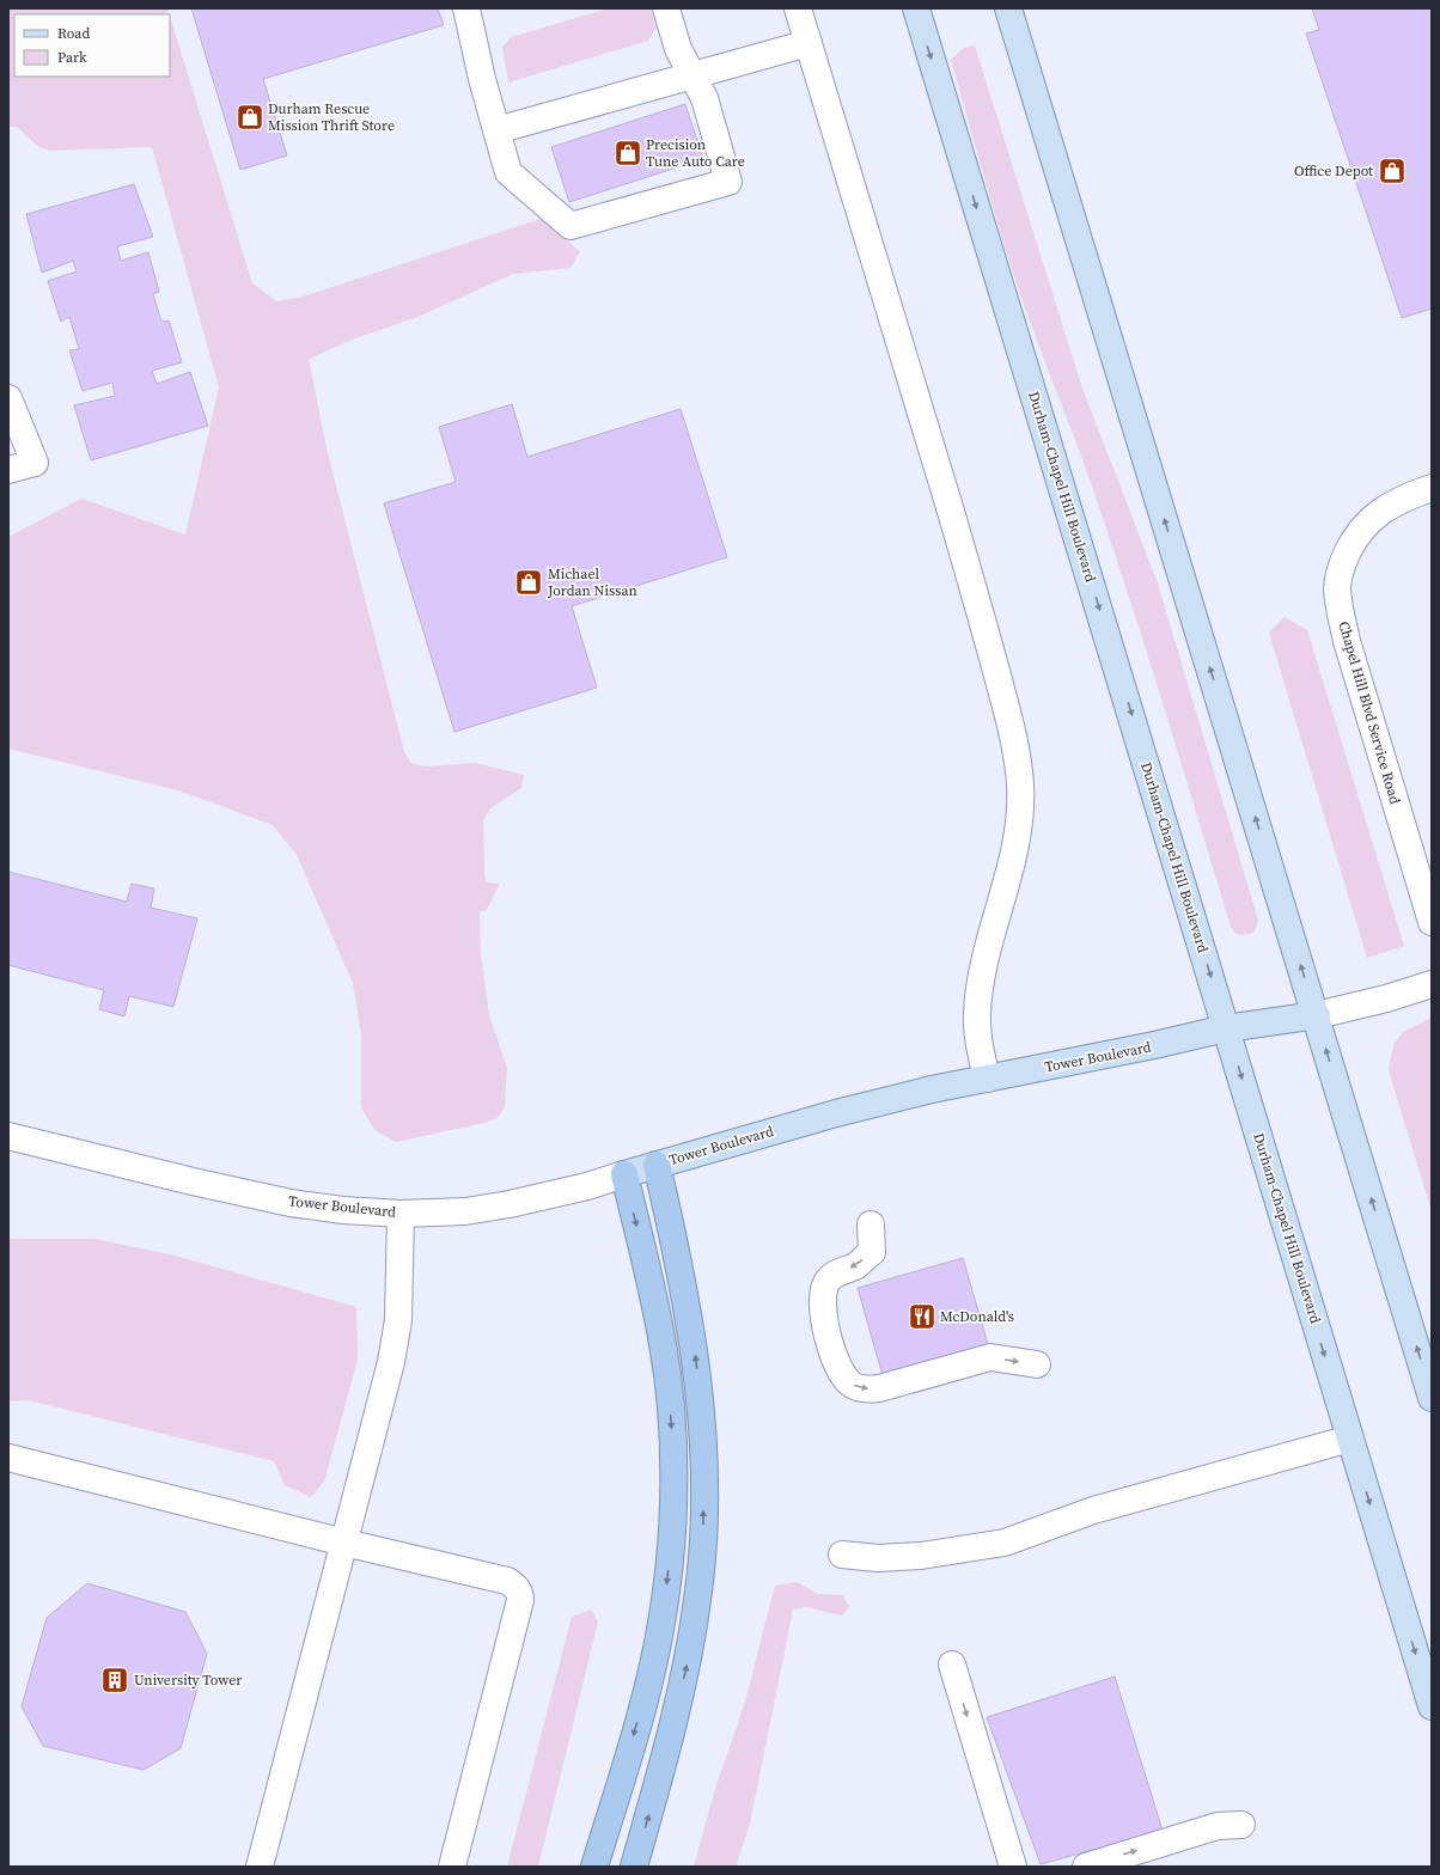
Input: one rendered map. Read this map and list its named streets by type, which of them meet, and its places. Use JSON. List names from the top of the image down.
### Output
{
  "streets": {
    "main road": ["Durham-Chapel Hill Boulevard", "Tower Boulevard"],
    "street": ["Chapel Hill Blvd Service Road"]
  },
  "crossings": [
    ["Durham-Chapel Hill Boulevard", "Tower Boulevard"]
  ],
  "places": {
    "shop": [
      "Durham Rescue Mission Thrift Store",
      "Precision Tune Auto Care",
      "Office Depot",
      "Michael Jordan Nissan"
    ],
    "restaurant": ["McDonald's"],
    "building": ["University Tower"]
  },
  "legend": ["Road", "Park"]
}
